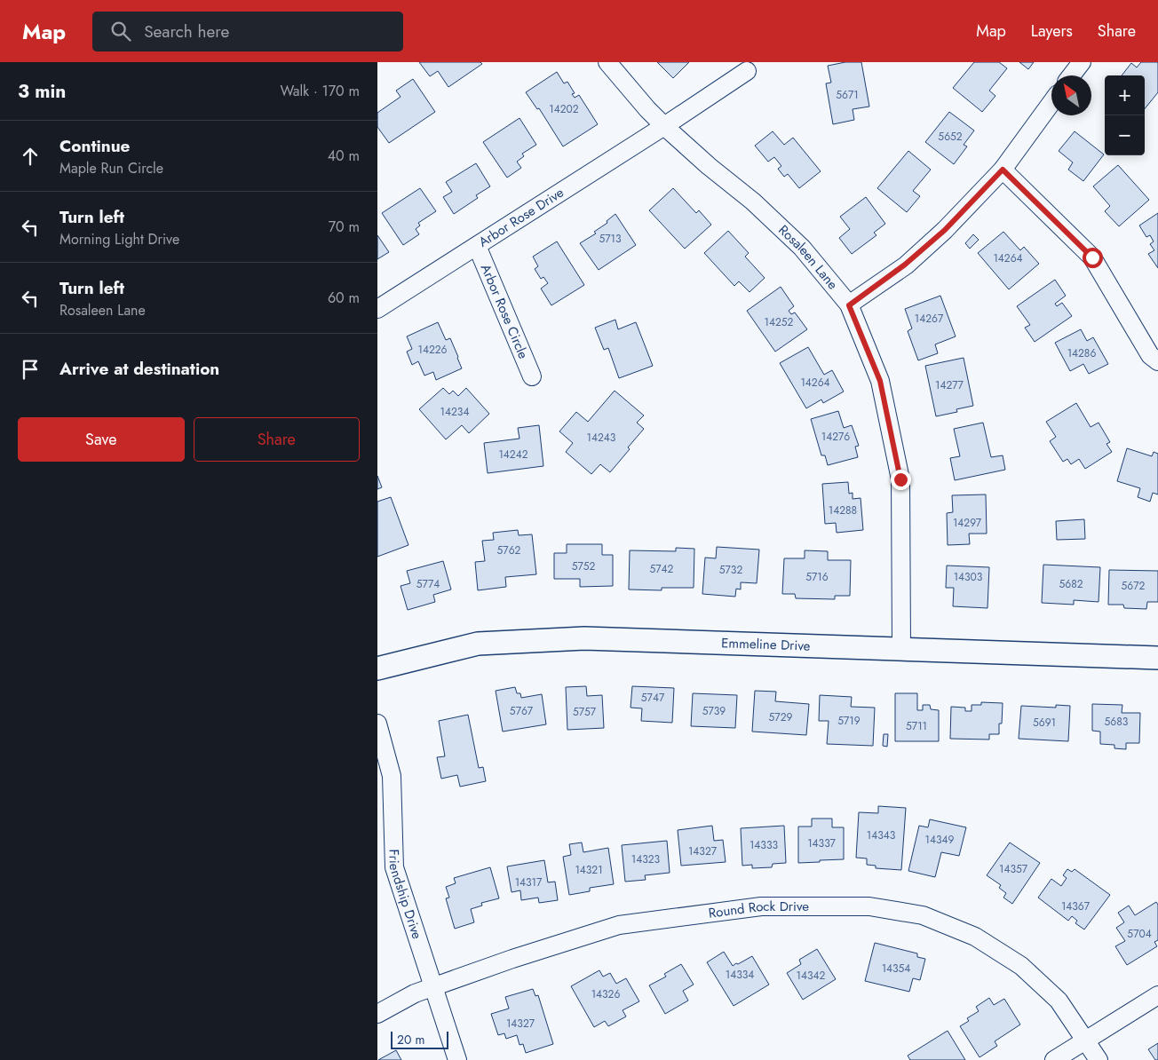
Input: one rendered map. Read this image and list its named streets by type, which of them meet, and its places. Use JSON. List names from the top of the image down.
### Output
{
  "streets": {
    "street": [
      "Arbor Rose Drive",
      "Rosaleen Lane",
      "Arbor Rose Circle",
      "Emmeline Drive",
      "Friendship Drive",
      "Round Rock Drive"
    ]
  },
  "crossings": [
    ["Arbor Rose Drive", "Rosaleen Lane"],
    ["Arbor Rose Drive", "Arbor Rose Circle"],
    ["Rosaleen Lane", "Emmeline Drive"],
    ["Friendship Drive", "Round Rock Drive"]
  ],
  "house_numbers": [
    "5671",
    "14202",
    "5652",
    "5713",
    "14264",
    "14267",
    "14252",
    "14226",
    "14286",
    "14264",
    "14277",
    "14234",
    "14276",
    "14243",
    "14242",
    "14288",
    "14297",
    "5762",
    "5752",
    "5742",
    "5732",
    "5716",
    "14303",
    "5774",
    "5682",
    "5672",
    "5747",
    "5767",
    "5739",
    "5757",
    "5729",
    "5719",
    "5683",
    "5691",
    "5711",
    "14343",
    "14349",
    "14337",
    "14333",
    "14327",
    "14323",
    "14357",
    "14321",
    "14317",
    "14367",
    "5704",
    "14354",
    "14334",
    "14342",
    "14326",
    "14327"
  ],
  "scale_bar": "20 m",
  "north": "top left",
  "page": {
    "header": "Map",
    "search": "Search here",
    "nav": ["Map", "Layers", "Share"],
    "heading": ["3 min", "Walk · 170 m"],
    "map_buttons": ["+", "−"],
    "list": [
      ["Continue", "Maple Run Circle", "40 m"],
      ["Turn left", "Morning Light Drive", "70 m"],
      ["Turn left", "Rosaleen Lane", "60 m"],
      "Arrive at destination"
    ],
    "buttons": ["Save", "Share"],
    "scale": "20 m"
  }
}
